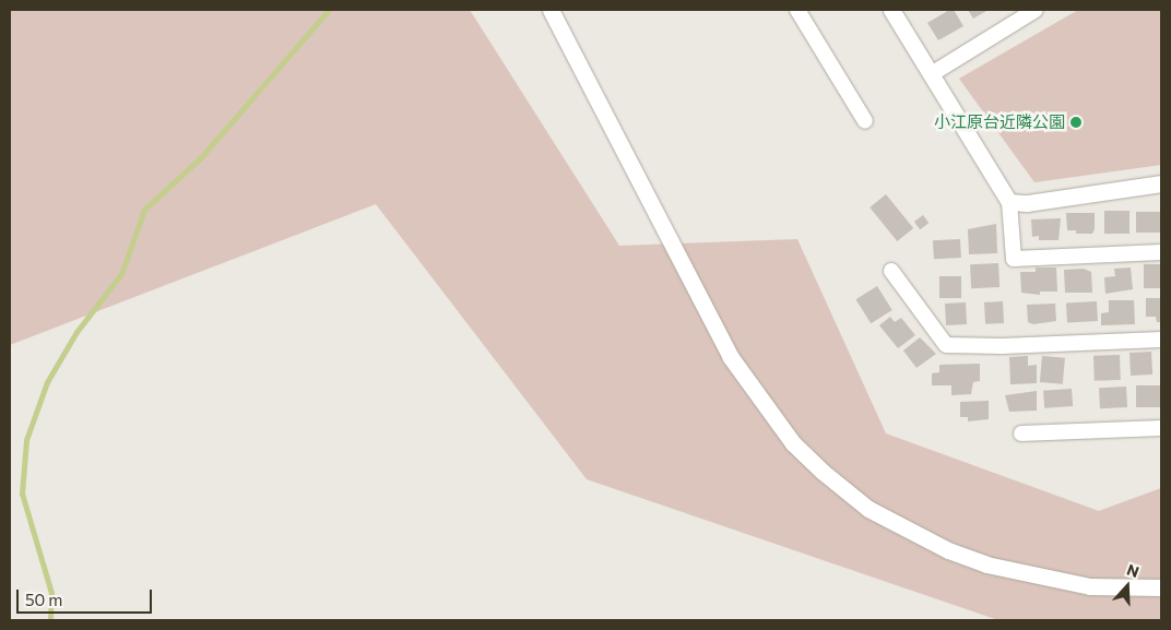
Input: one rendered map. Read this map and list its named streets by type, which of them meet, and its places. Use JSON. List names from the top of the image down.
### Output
{
  "places": ["小江原台近隣公園"],
  "scale_bar": "50 m",
  "north": "top"
}
